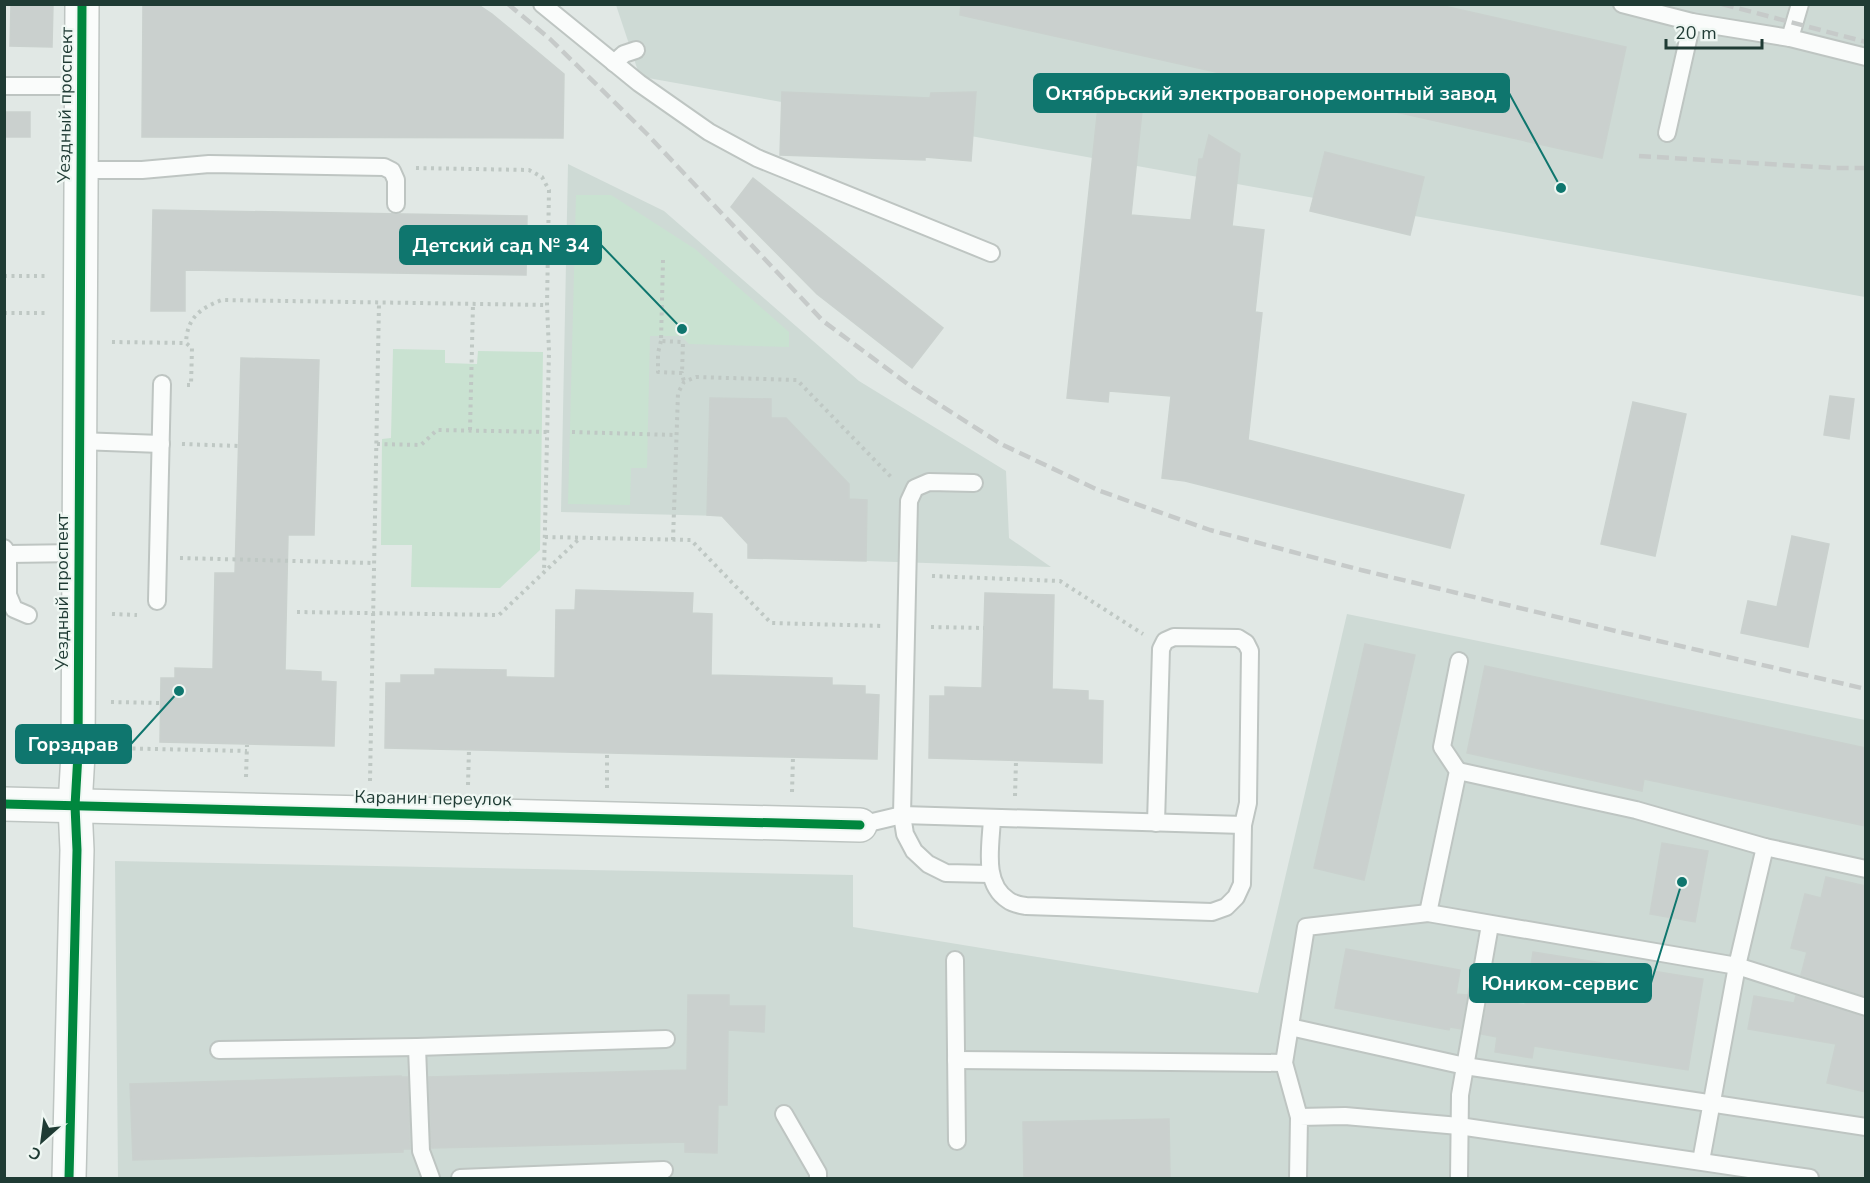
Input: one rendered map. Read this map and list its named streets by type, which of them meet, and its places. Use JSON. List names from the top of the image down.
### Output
{
  "streets": {
    "street": ["Уездный проспект", "Каранин переулок"]
  },
  "crossings": [
    ["Уездный проспект", "Каранин переулок"]
  ],
  "places": [
    "Октябрьский электровагоноремонтный завод",
    "Детский сад № 34",
    "Горздрав",
    "Юником-сервис"
  ],
  "scale_bar": "20 m",
  "north": "bottom left"
}
